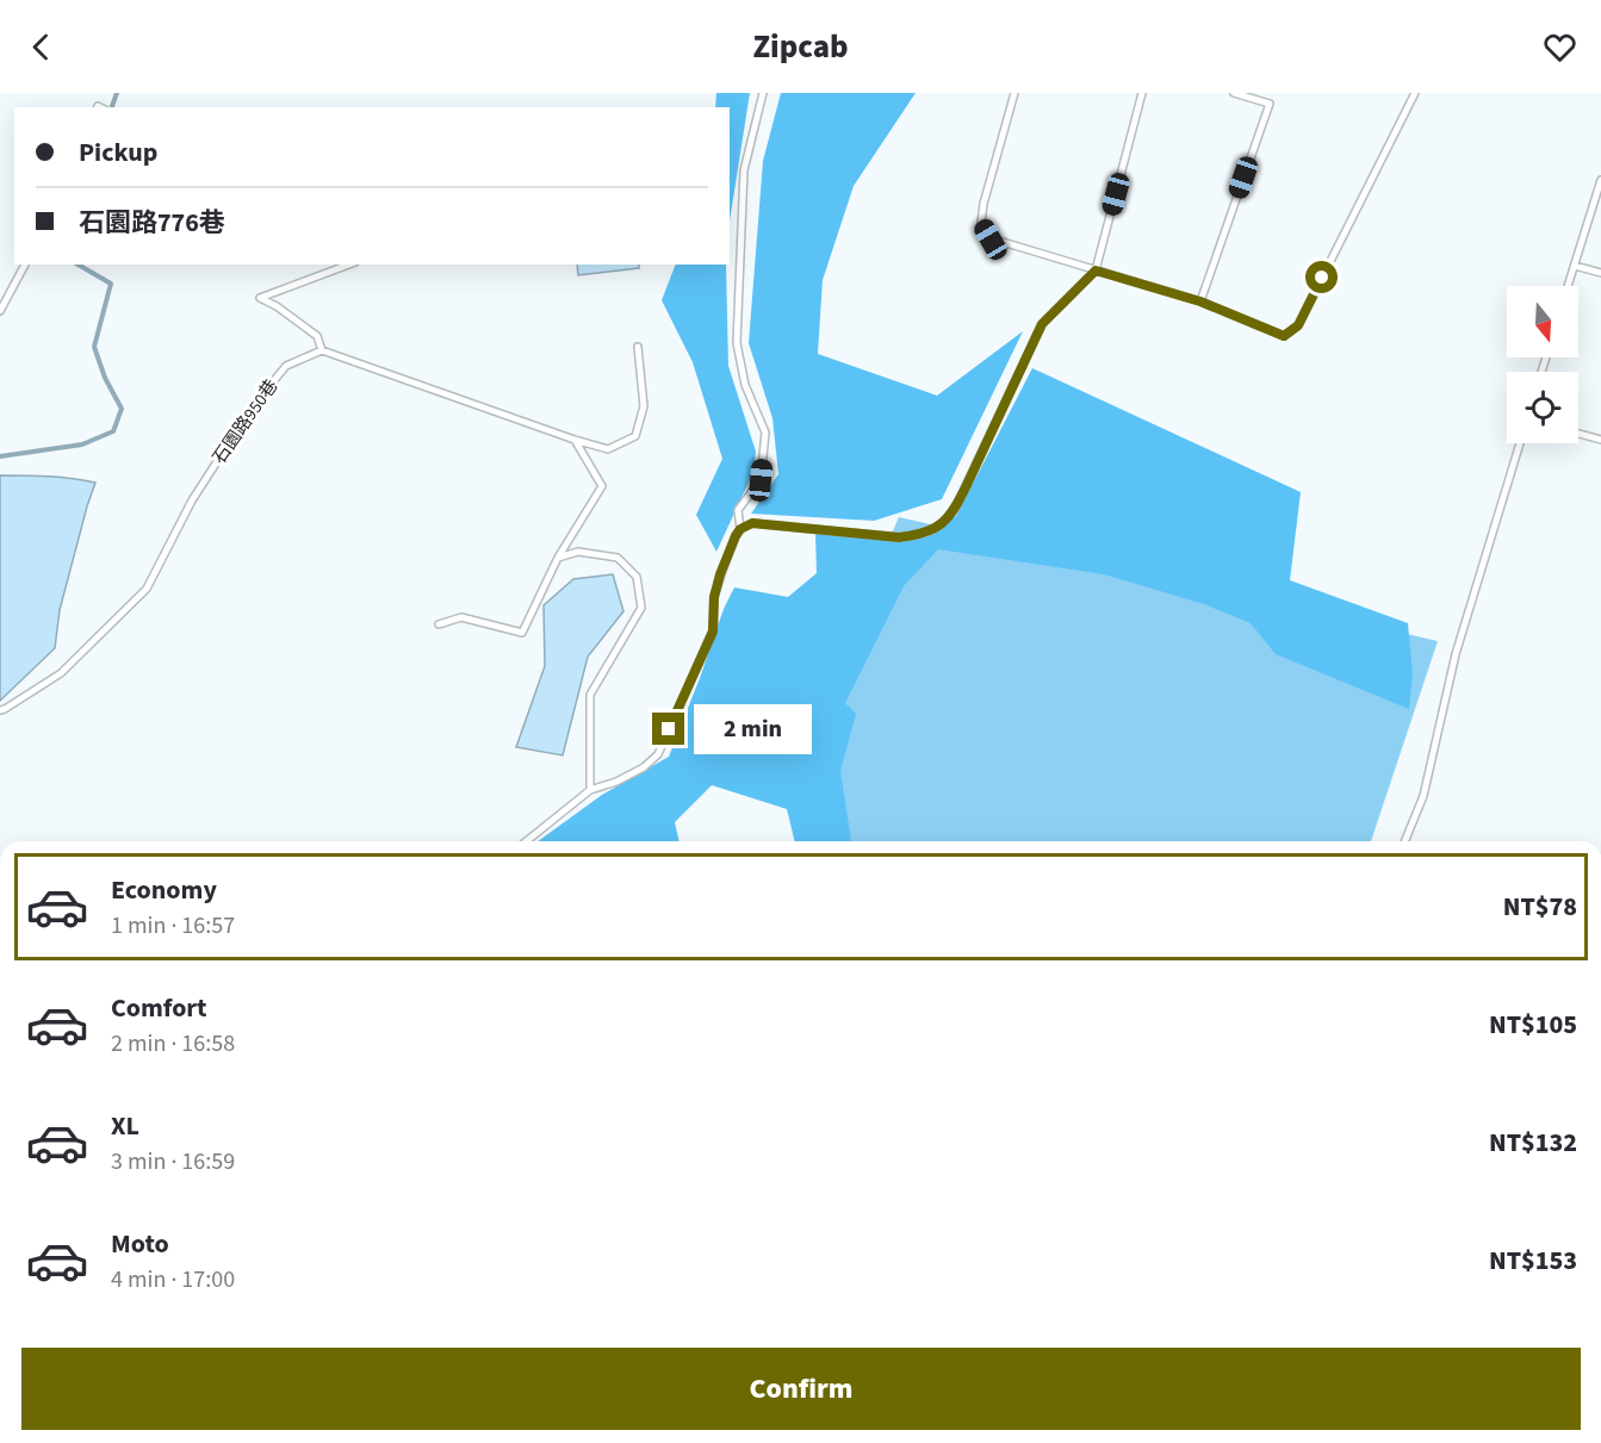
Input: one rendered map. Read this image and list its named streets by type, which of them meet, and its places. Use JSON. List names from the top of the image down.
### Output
{
  "streets": {
    "lane": ["石園路950巷"]
  },
  "north": "bottom",
  "page": {
    "header": "Zipcab",
    "banner": ["Pickup", "石園路776巷"],
    "bubble": "2 min",
    "list": [
      {
        "name": "Economy",
        "note": "1 min · 16:57",
        "value": "NT$78"
      },
      {
        "name": "Comfort",
        "note": "2 min · 16:58",
        "value": "NT$105"
      },
      {
        "name": "XL",
        "note": "3 min · 16:59",
        "value": "NT$132"
      },
      {
        "name": "Moto",
        "note": "4 min · 17:00",
        "value": "NT$153"
      }
    ],
    "buttons": "Confirm"
  }
}
